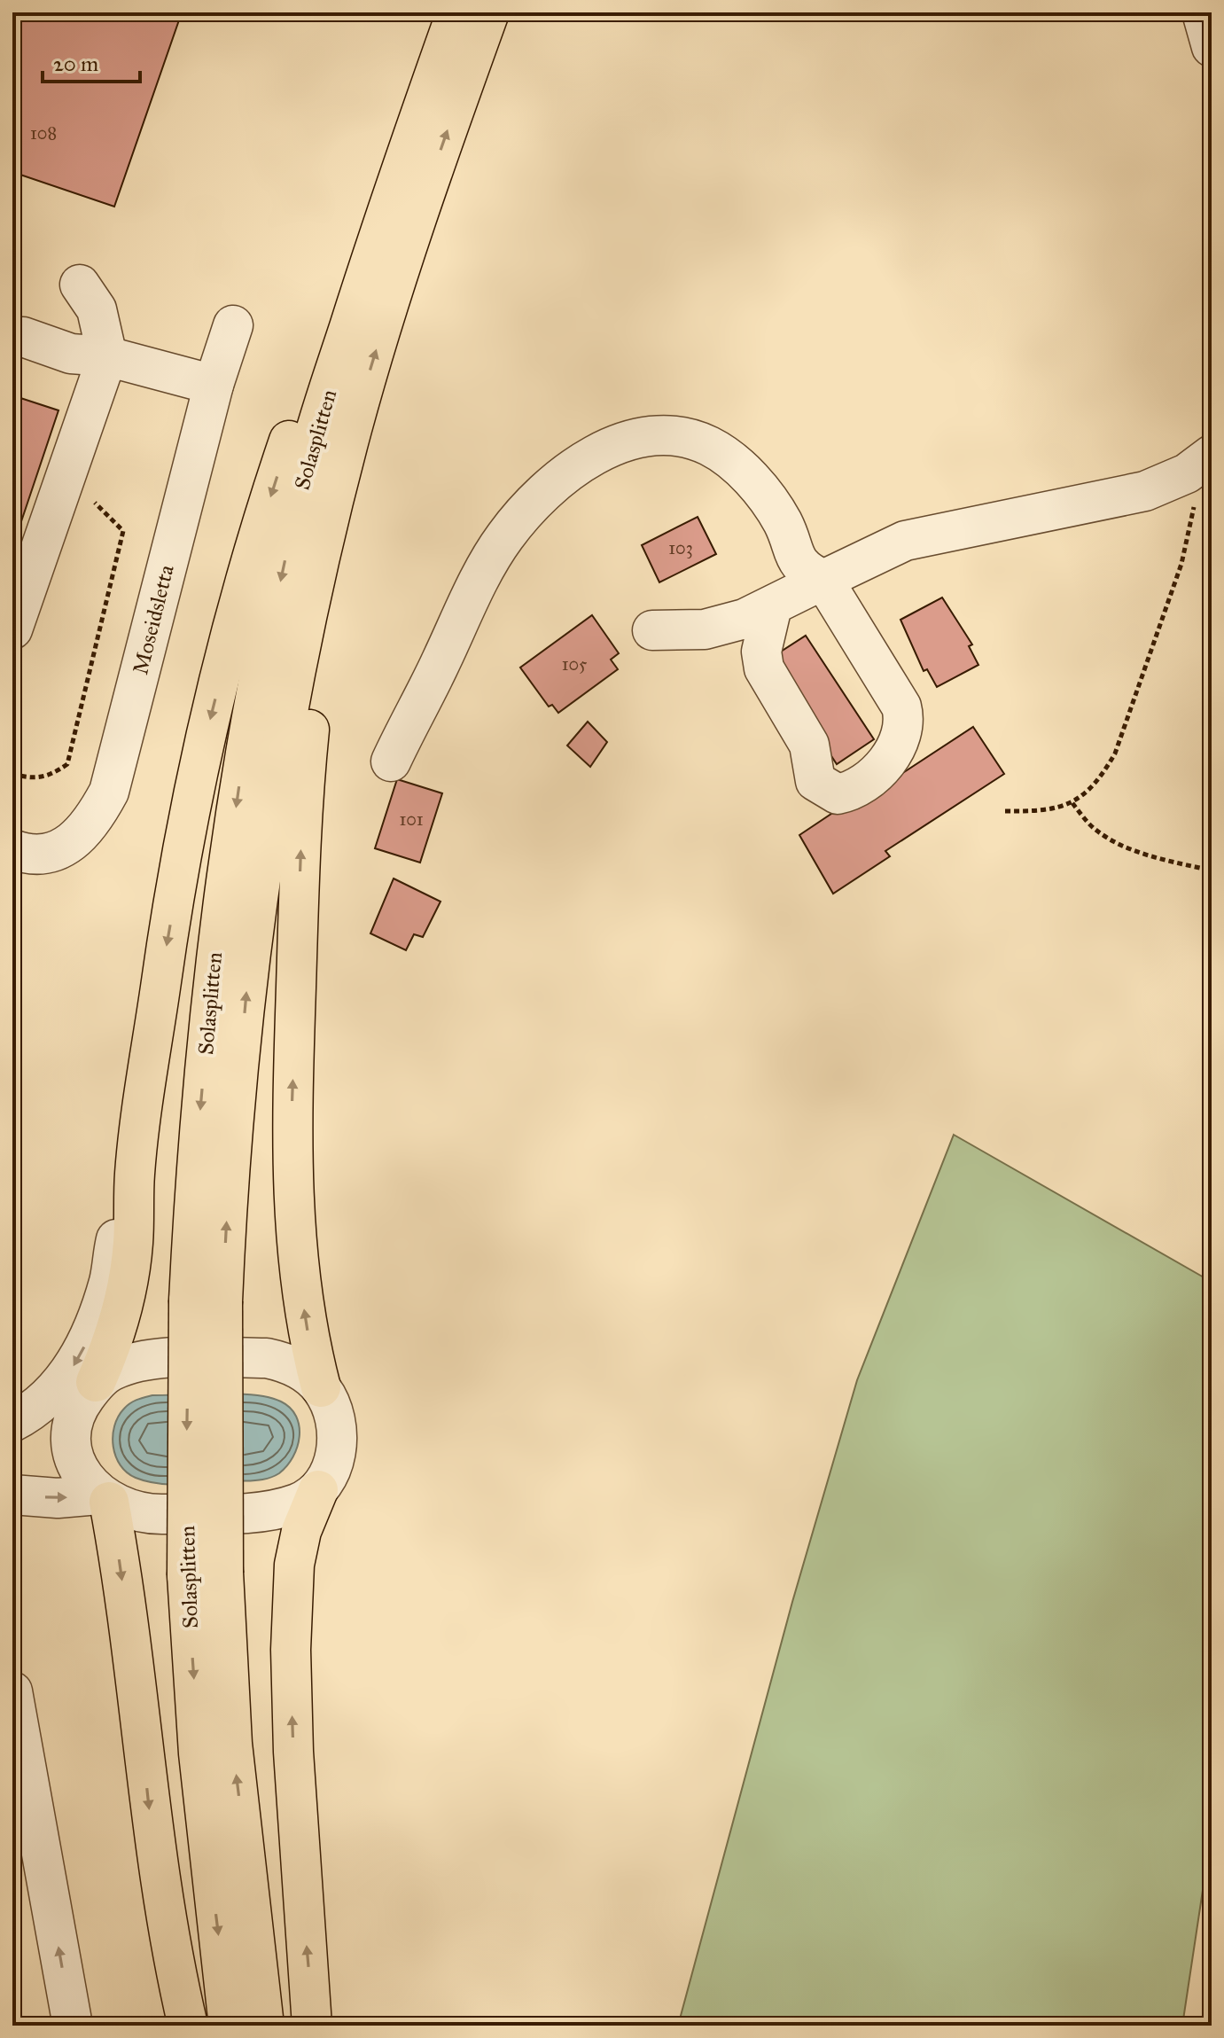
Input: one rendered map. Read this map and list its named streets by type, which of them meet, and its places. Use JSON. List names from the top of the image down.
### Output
{
  "streets": {
    "highway": ["Solasplitten"],
    "street": ["Moseidsletta"]
  },
  "house_numbers": [
    "108",
    "103",
    "105",
    "101"
  ],
  "scale_bar": "20 m"
}
